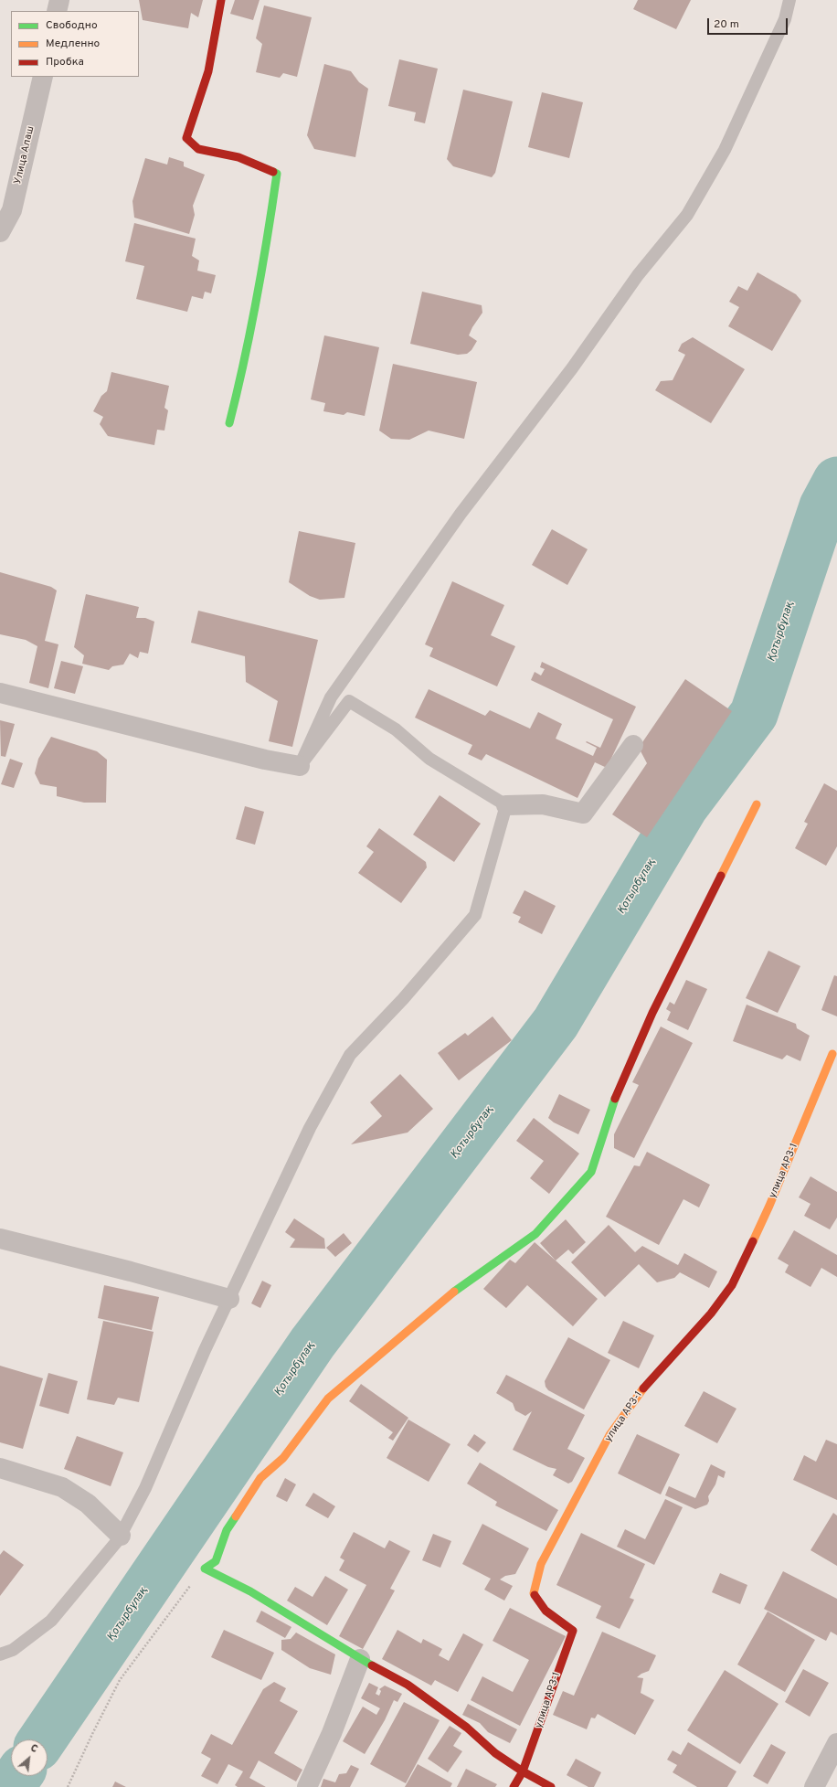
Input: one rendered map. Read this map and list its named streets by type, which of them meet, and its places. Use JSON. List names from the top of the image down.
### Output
{
  "streets": {
    "street": ["Улица Алаш", "улица АРЗ-1"]
  },
  "water": ["Қотырбұлақ"],
  "legend": ["Свободно", "Медленно", "Пробка"],
  "scale_bar": "20 m",
  "north": "top right"
}
